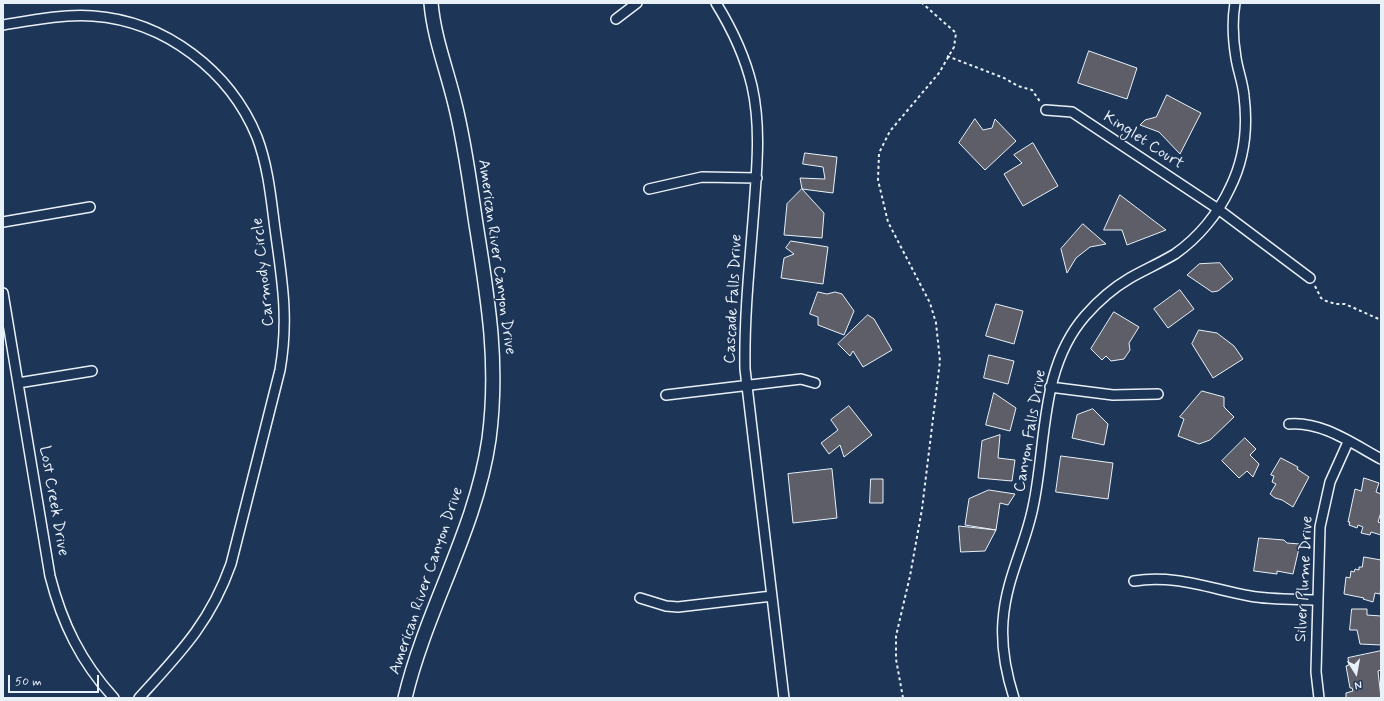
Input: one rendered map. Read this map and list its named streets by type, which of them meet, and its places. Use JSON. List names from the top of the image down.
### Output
{
  "streets": {
    "street": [
      "Kinglet Court",
      "American River Canyon Drive",
      "Carmody Circle",
      "Cascade Falls Drive",
      "Canyon Falls Drive",
      "Lost Creek Drive",
      "Silver Plume Drive"
    ]
  },
  "crossings": [
    ["Kinglet Court", "Canyon Falls Drive"]
  ],
  "scale_bar": "50 m",
  "north": "bottom"
}
